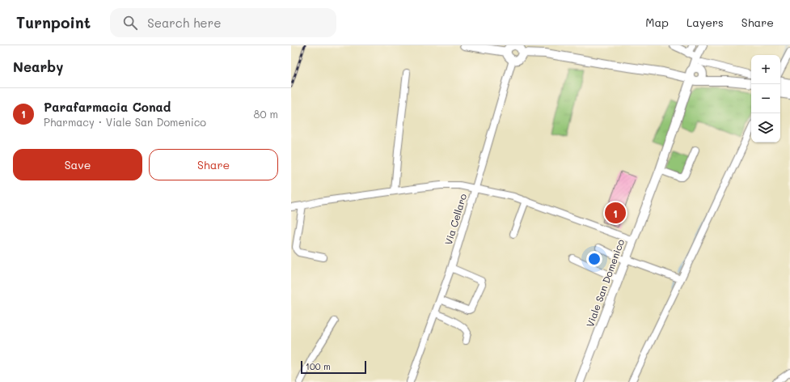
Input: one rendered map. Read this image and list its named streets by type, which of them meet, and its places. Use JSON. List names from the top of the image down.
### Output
{
  "streets": {
    "main road": ["Viale San Domenico"],
    "street": ["Via Cellaro"]
  },
  "scale_bar": "100 m",
  "page": {
    "header": "Turnpoint",
    "search": "Search here",
    "nav": ["Map", "Layers", "Share"],
    "heading": "Nearby",
    "map_buttons": ["+", "−"],
    "list": [
      {
        "mark": "1",
        "name": "Parafarmacia Conad",
        "note": "Pharmacy · Viale San Domenico",
        "value": "80 m"
      }
    ],
    "buttons": ["Save", "Share"],
    "pins": "1",
    "scale": "100 m"
  }
}
